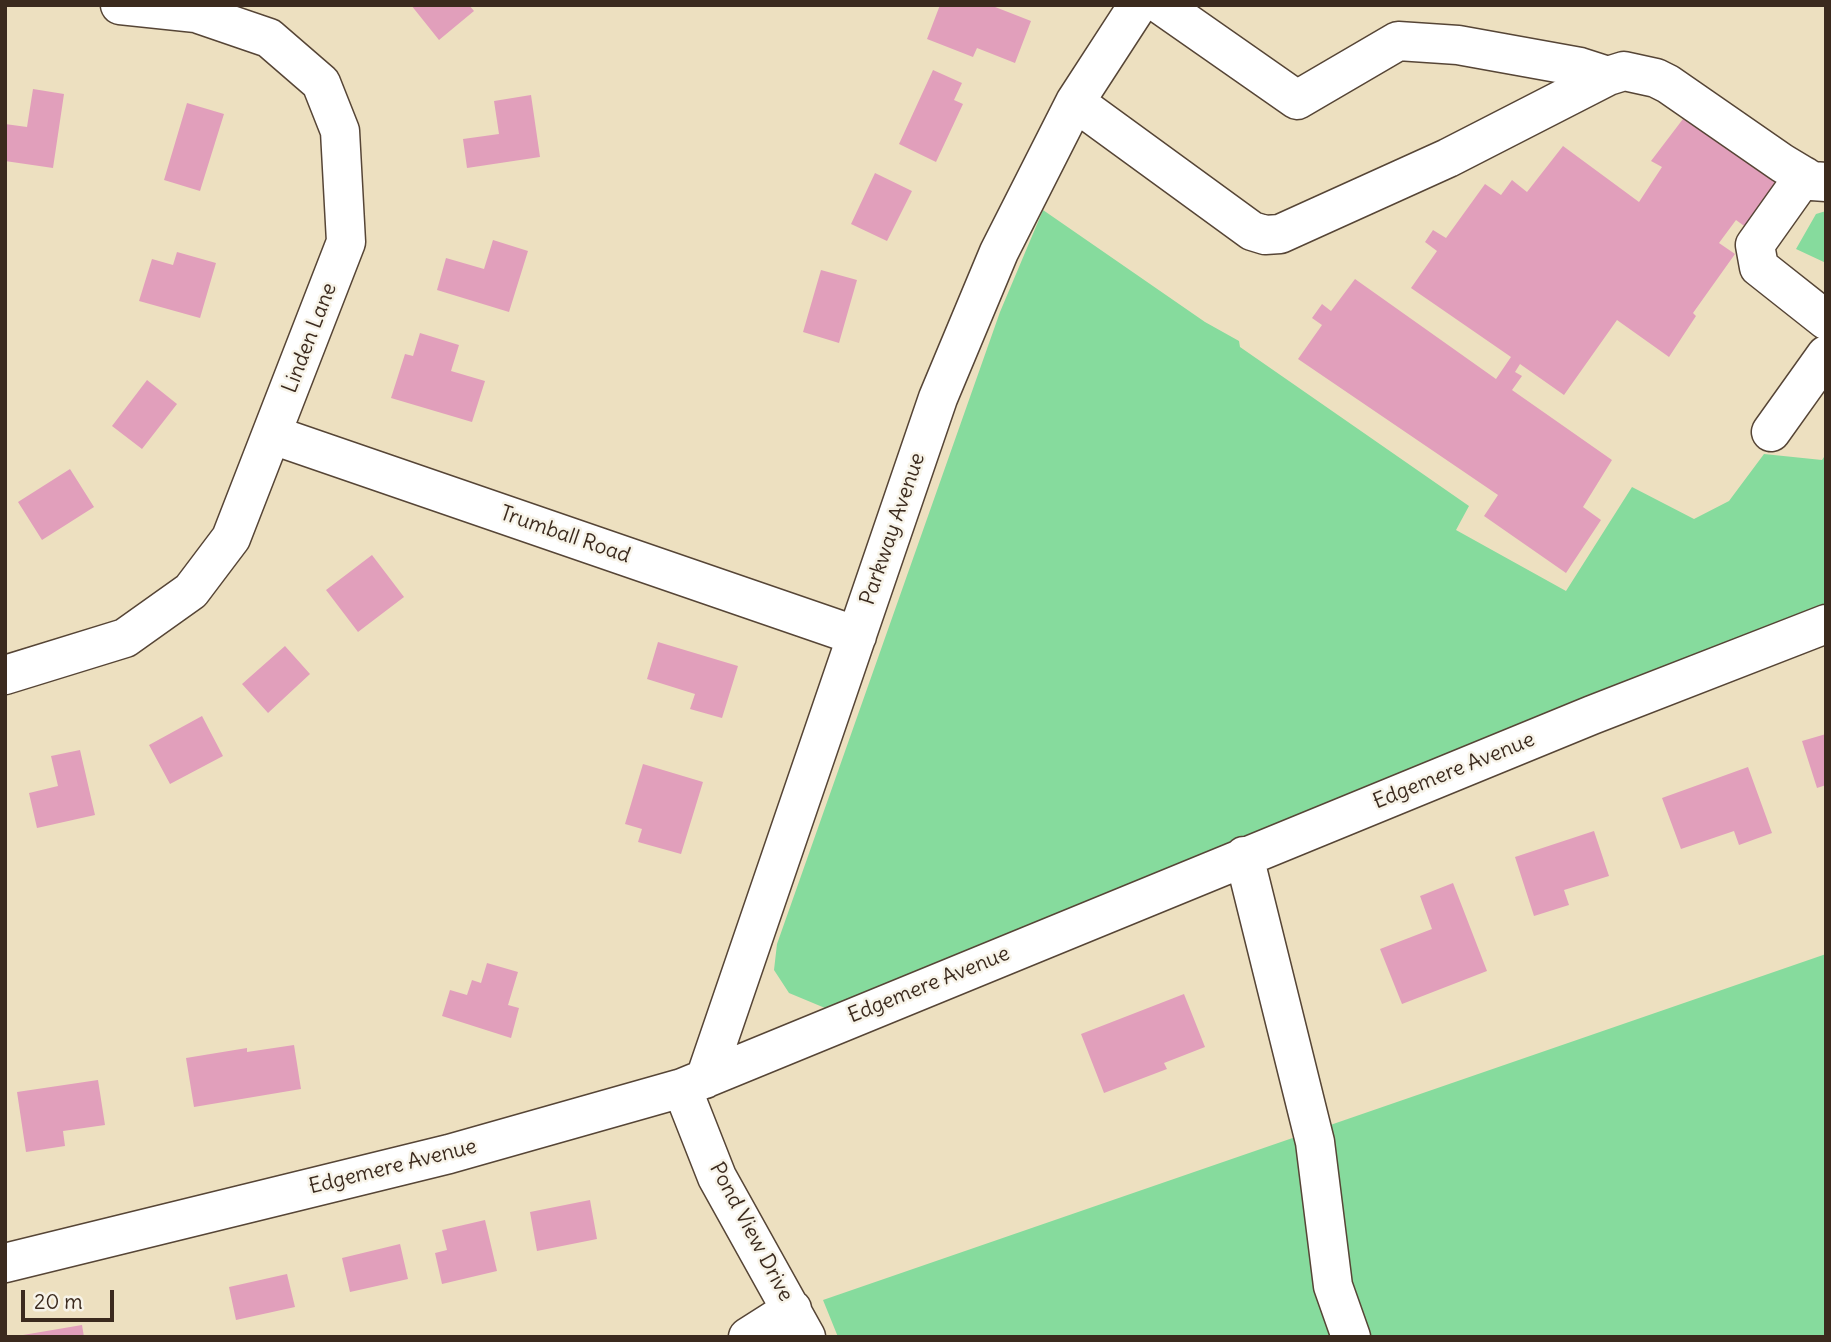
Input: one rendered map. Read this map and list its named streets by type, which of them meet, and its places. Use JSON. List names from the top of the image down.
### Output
{
  "streets": {
    "street": [
      "Linden Lane",
      "Parkway Avenue",
      "Trumball Road",
      "Edgemere Avenue",
      "Pond View Drive"
    ]
  },
  "crossings": [
    ["Linden Lane", "Trumball Road"],
    ["Parkway Avenue", "Trumball Road"],
    ["Parkway Avenue", "Edgemere Avenue"],
    ["Parkway Avenue", "Pond View Drive"],
    ["Edgemere Avenue", "Pond View Drive"]
  ],
  "scale_bar": "20 m"
}
